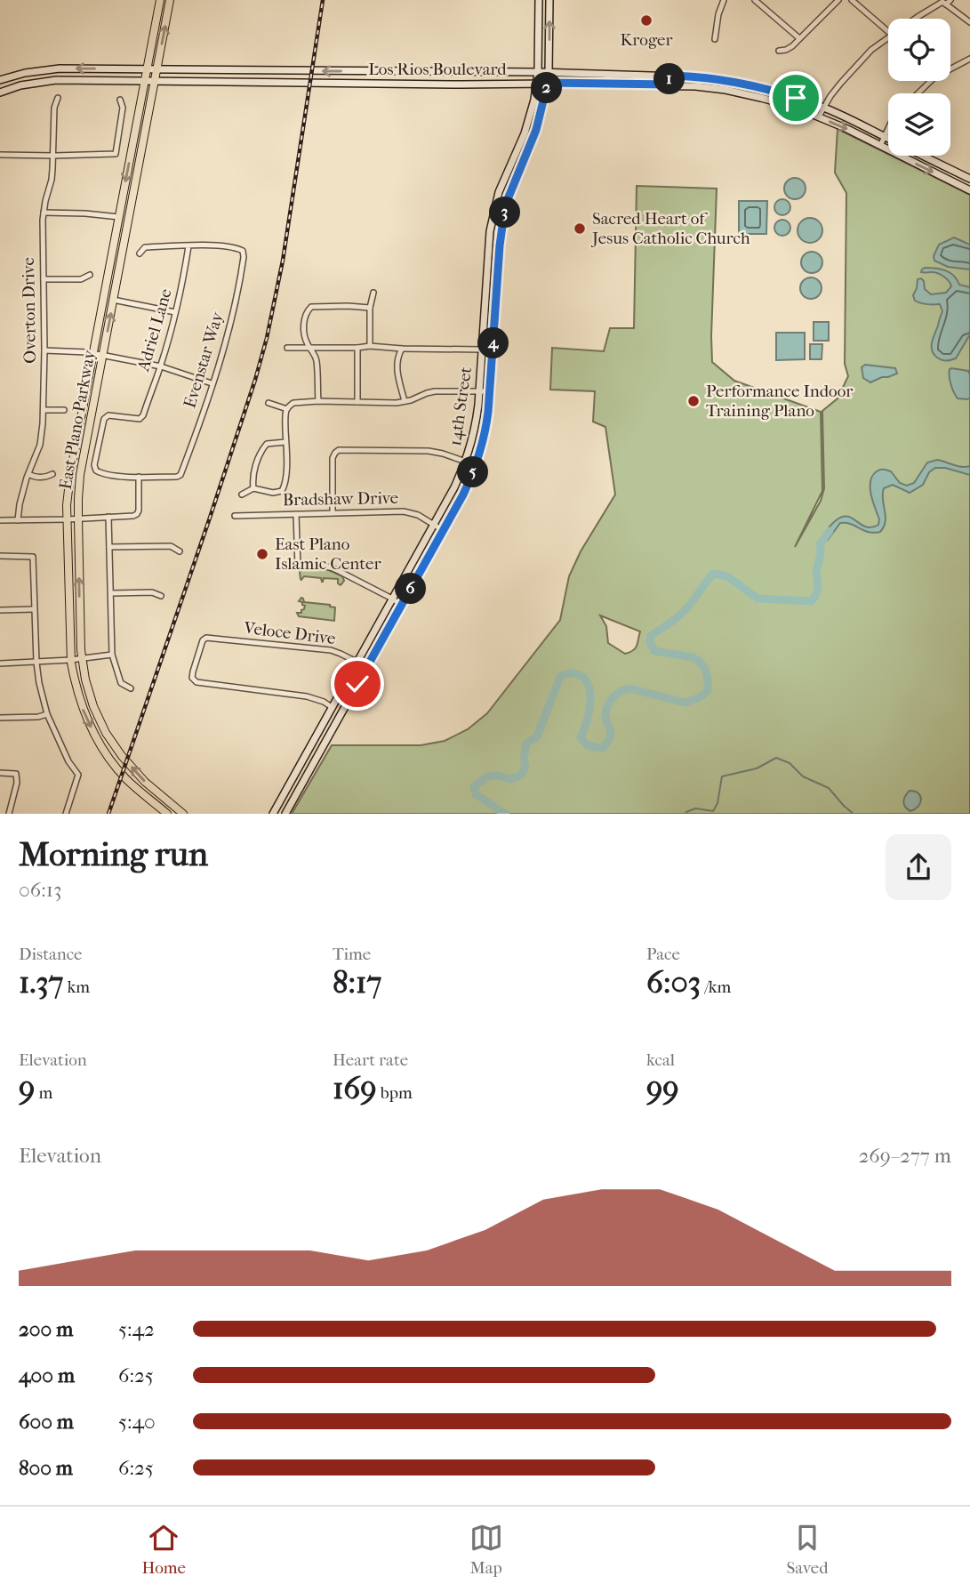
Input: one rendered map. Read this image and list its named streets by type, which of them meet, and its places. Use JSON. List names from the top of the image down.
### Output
{
  "streets": {
    "main road": ["Los Rios Boulevard", "14th Street", "East Plano Parkway"],
    "street": [
      "Overton Drive",
      "Adriel Lane",
      "Evenstar Way",
      "Bradshaw Drive",
      "Veloce Drive"
    ]
  },
  "crossings": [
    ["Los Rios Boulevard", "14th Street"],
    ["Los Rios Boulevard", "East Plano Parkway"],
    ["Adriel Lane", "Evenstar Way"],
    ["14th Street", "Bradshaw Drive"],
    ["14th Street", "Veloce Drive"]
  ],
  "places": [
    "Kroger",
    "Sacred Heart of Jesus Catholic Church",
    "Performance Indoor Training Plano",
    "East Plano Islamic Center"
  ],
  "page": {
    "pins": [
      "1",
      "2",
      "3",
      "4",
      "5",
      "6"
    ],
    "heading": ["Morning run", "06:13"],
    "stats": [
      ["Distance", "1.37 km"],
      ["Time", "8:17"],
      ["Pace", "6:03 /km"],
      ["Elevation", "9 m"],
      ["Heart rate", "169 bpm"],
      ["kcal", "99"]
    ],
    "chart": ["Elevation", "269–277 m"],
    "list": [
      {
        "name": "200 m",
        "note": "5:42"
      },
      {
        "name": "400 m",
        "note": "6:25"
      },
      {
        "name": "600 m",
        "note": "5:40"
      },
      {
        "name": "800 m",
        "note": "6:25"
      }
    ],
    "tabs": ["Home", "Map", "Saved"]
  }
}
